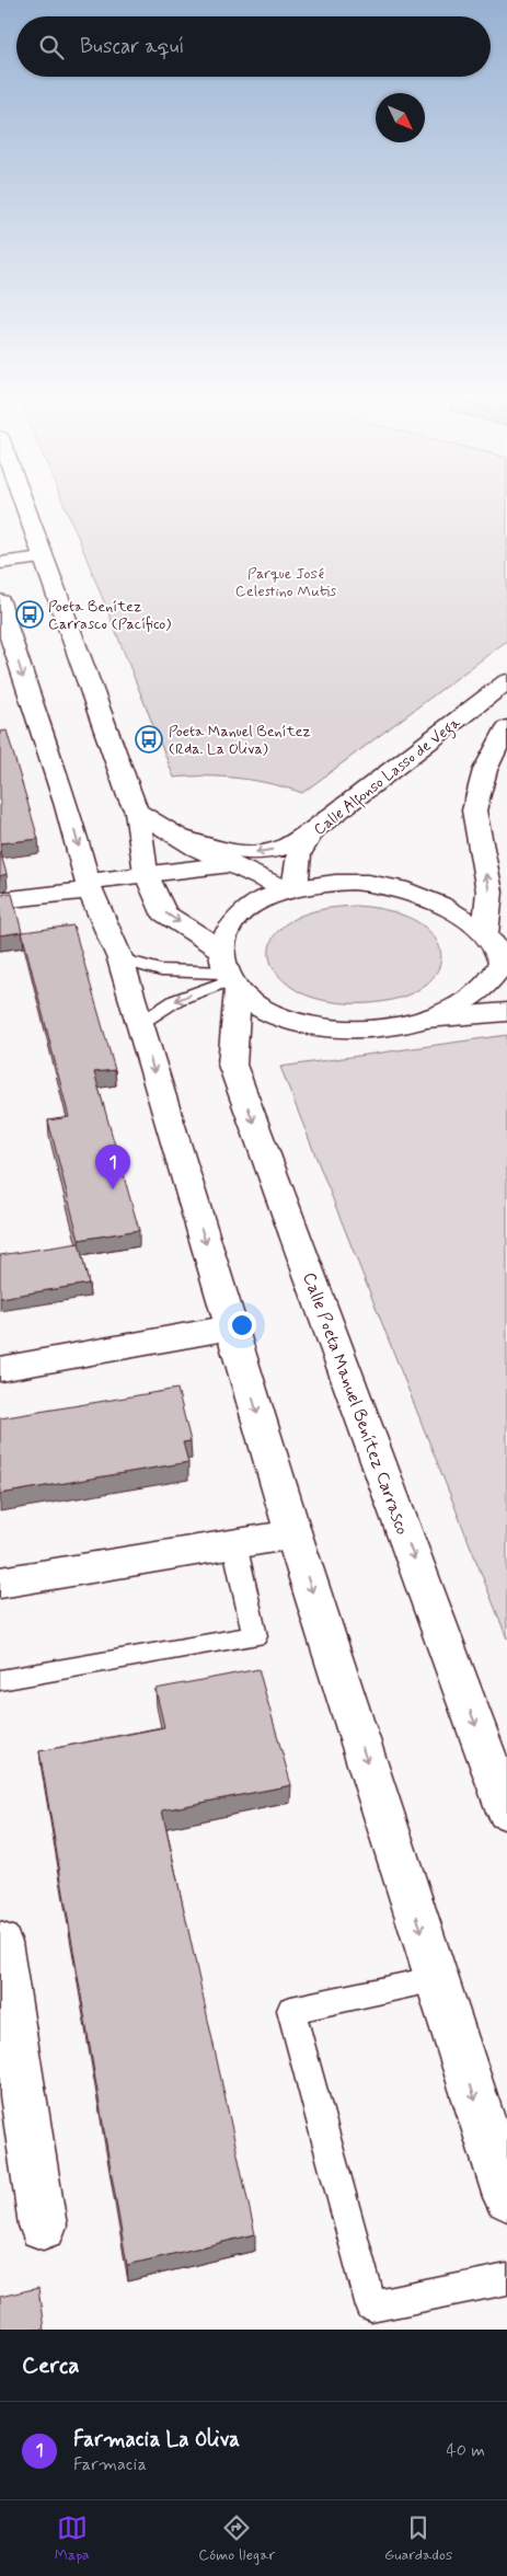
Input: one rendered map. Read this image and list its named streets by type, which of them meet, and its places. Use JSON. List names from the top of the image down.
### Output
{
  "streets": {
    "main road": ["Calle Alfonso Lasso de Vega", "Calle Poeta Manuel Benítez Carrasco"]
  },
  "crossings": [
    ["Calle Alfonso Lasso de Vega", "Calle Poeta Manuel Benítez Carrasco"]
  ],
  "parks": ["Parque José Celestino Mutis"],
  "places": {
    "bus stop": ["Poeta Benítez Carrasco (Pacífico)", "Poeta Manuel Benítez (Rda. La Oliva)"]
  },
  "north": "bottom right",
  "page": {
    "search": "Buscar aquí",
    "pins": "1",
    "heading": "Cerca",
    "list": [
      {
        "mark": "1",
        "name": "Farmacia La Oliva",
        "note": "Farmacia",
        "value": "40 m"
      }
    ],
    "nav": ["Mapa", "Cómo llegar", "Guardados"]
  }
}
